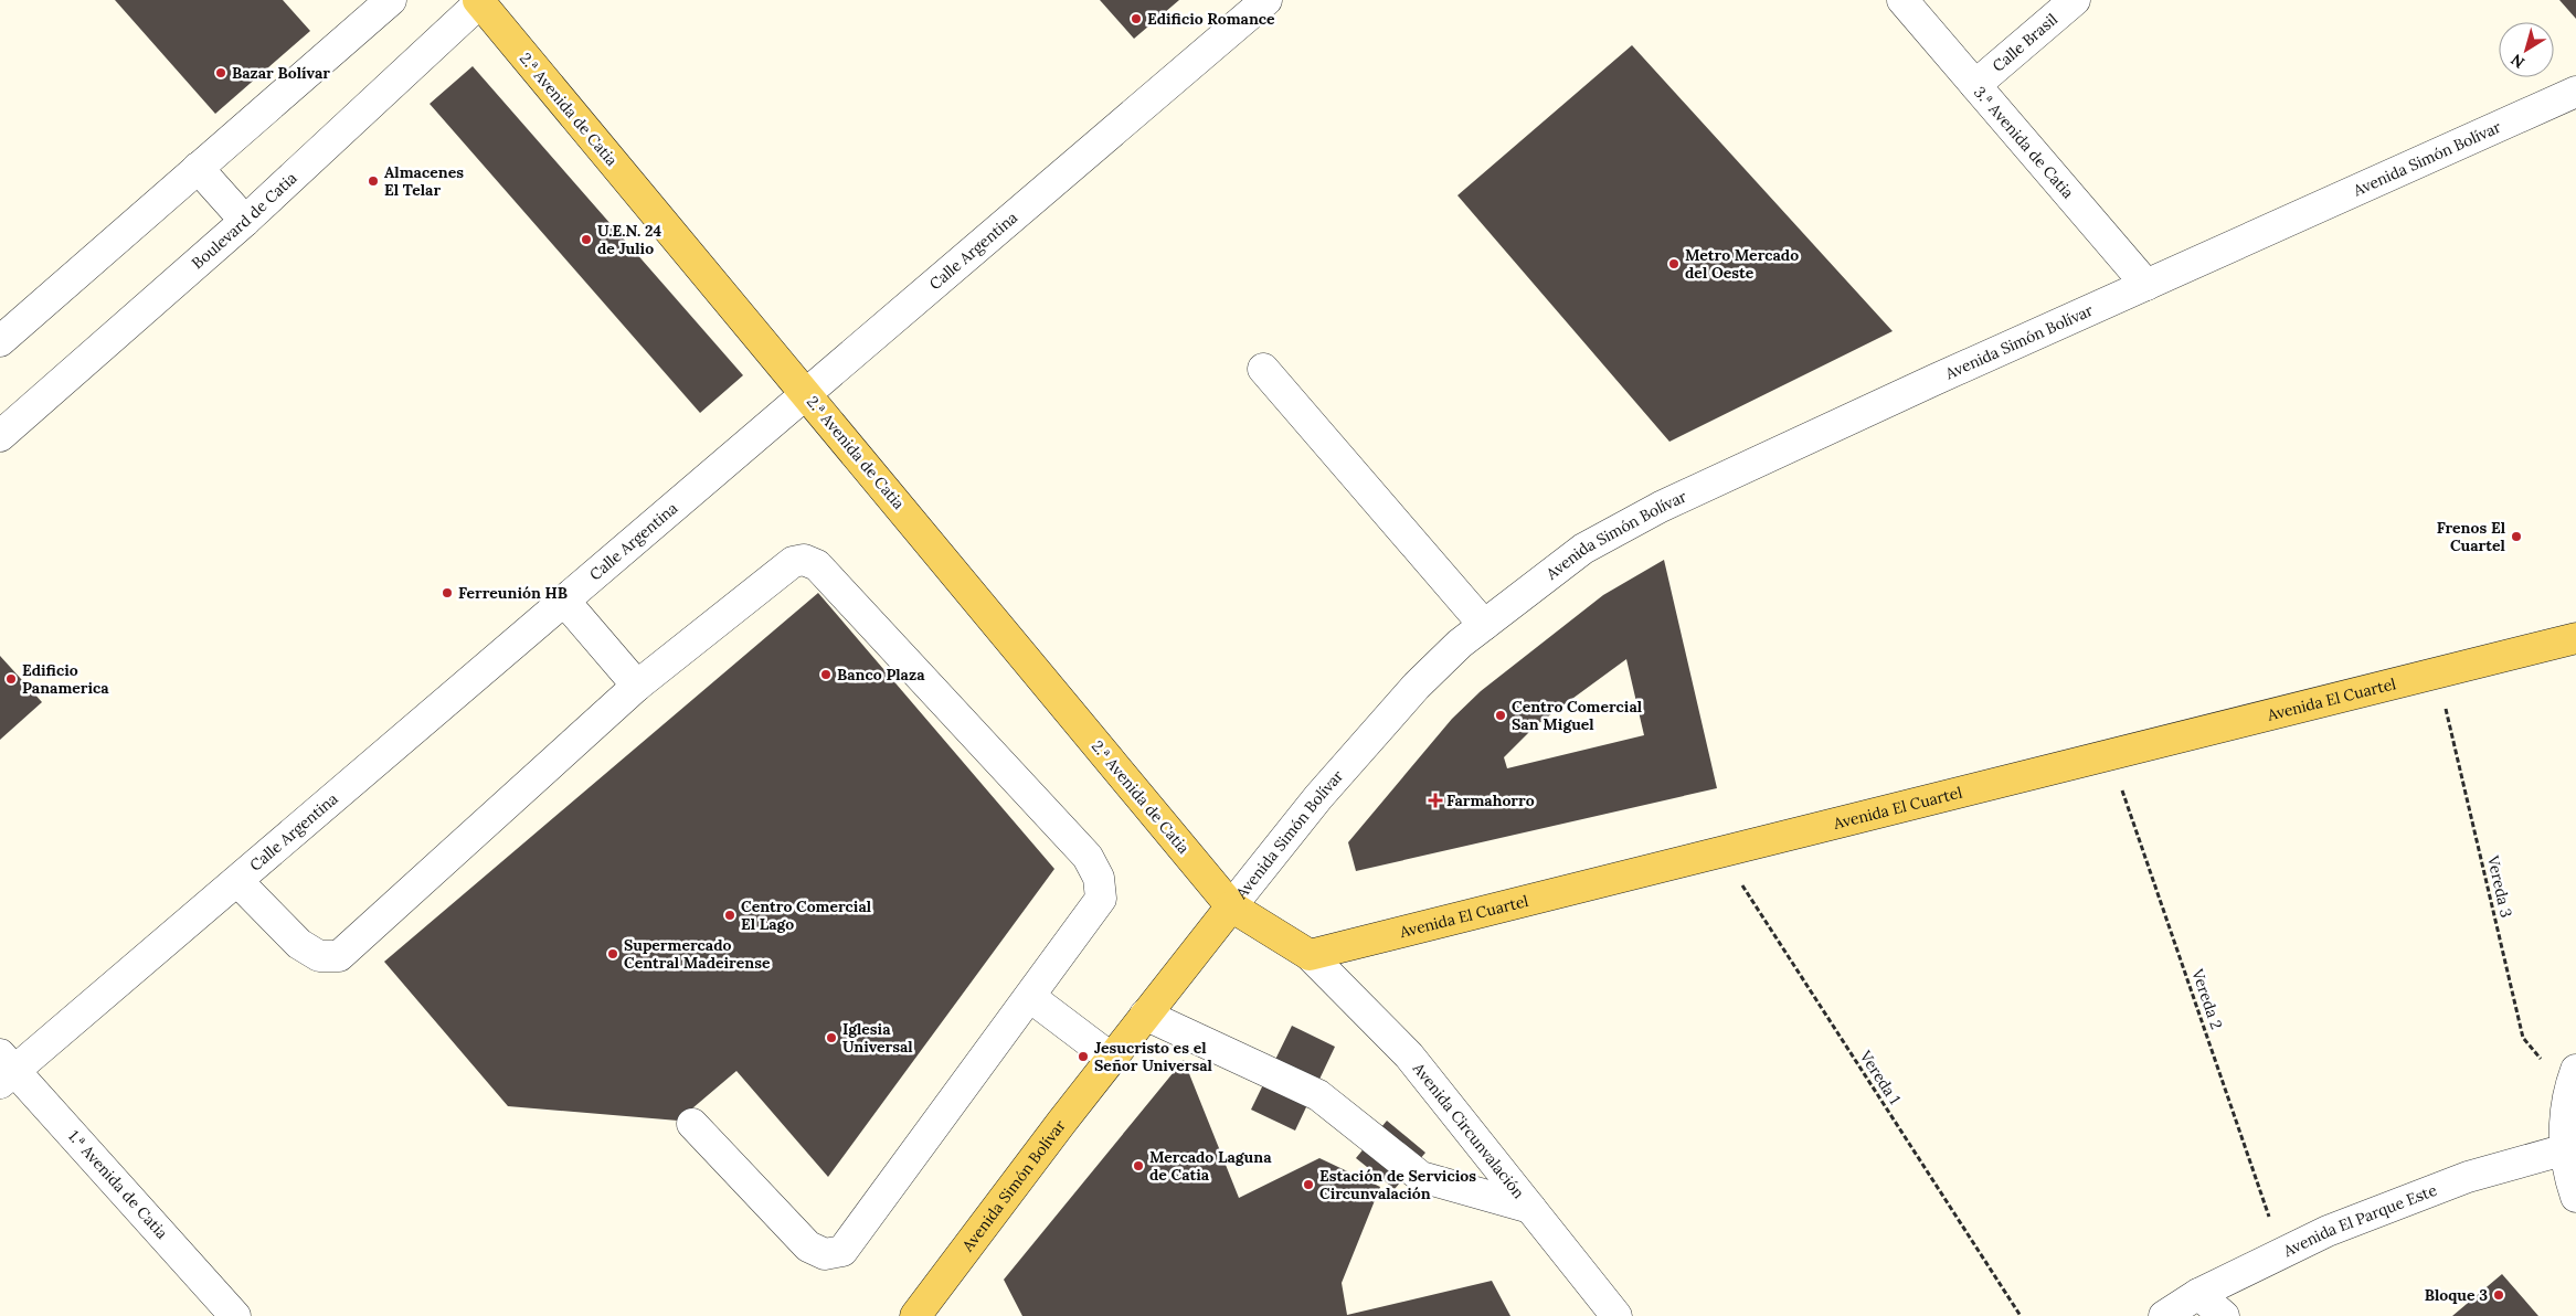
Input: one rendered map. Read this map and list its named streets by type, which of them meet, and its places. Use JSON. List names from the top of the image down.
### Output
{
  "streets": {
    "main road": ["2.ª Avenida de Catia", "Avenida Simón Bolívar", "Avenida El Cuartel"],
    "street": [
      "Calle Brasil",
      "3.ª Avenida de Catia",
      "Boulevard de Catia",
      "Calle Argentina",
      "Avenida Circunvalación",
      "1.ª Avenida de Catia",
      "Avenida El Parque Este"
    ],
    "path": ["Vereda 3", "Vereda 2", "Vereda 1"]
  },
  "crossings": [
    ["Calle Brasil", "3.ª Avenida de Catia"],
    ["2.ª Avenida de Catia", "Avenida Simón Bolívar"],
    ["2.ª Avenida de Catia", "Boulevard de Catia"],
    ["2.ª Avenida de Catia", "Calle Argentina"],
    ["3.ª Avenida de Catia", "Avenida Simón Bolívar"],
    ["Calle Argentina", "1.ª Avenida de Catia"],
    ["Avenida El Cuartel", "Vereda 3"],
    ["Avenida El Cuartel", "Vereda 2"],
    ["Avenida El Cuartel", "Vereda 1"],
    ["Avenida El Cuartel", "Avenida Circunvalación"],
    ["Vereda 2", "Avenida El Parque Este"]
  ],
  "places": {
    "other": [
      "Edificio Romance",
      "Bazar Bolívar",
      "Almacenes El Telar",
      "U.E.N. 24 de Julio",
      "Metro Mercado del Oeste",
      "Frenos El Cuartel",
      "Ferreunión HB",
      "Banco Plaza",
      "Edificio Panamerica",
      "Centro Comercial San Miguel",
      "Centro Comercial El Lago",
      "Supermercado Central Madeirense",
      "Iglesia Universal",
      "Jesucristo es el Señor Universal",
      "Mercado Laguna de Catia",
      "Estación de Servicios Circunvalación",
      "Bloque 3"
    ],
    "health": ["Farmahorro"]
  },
  "north": "bottom left"
}
